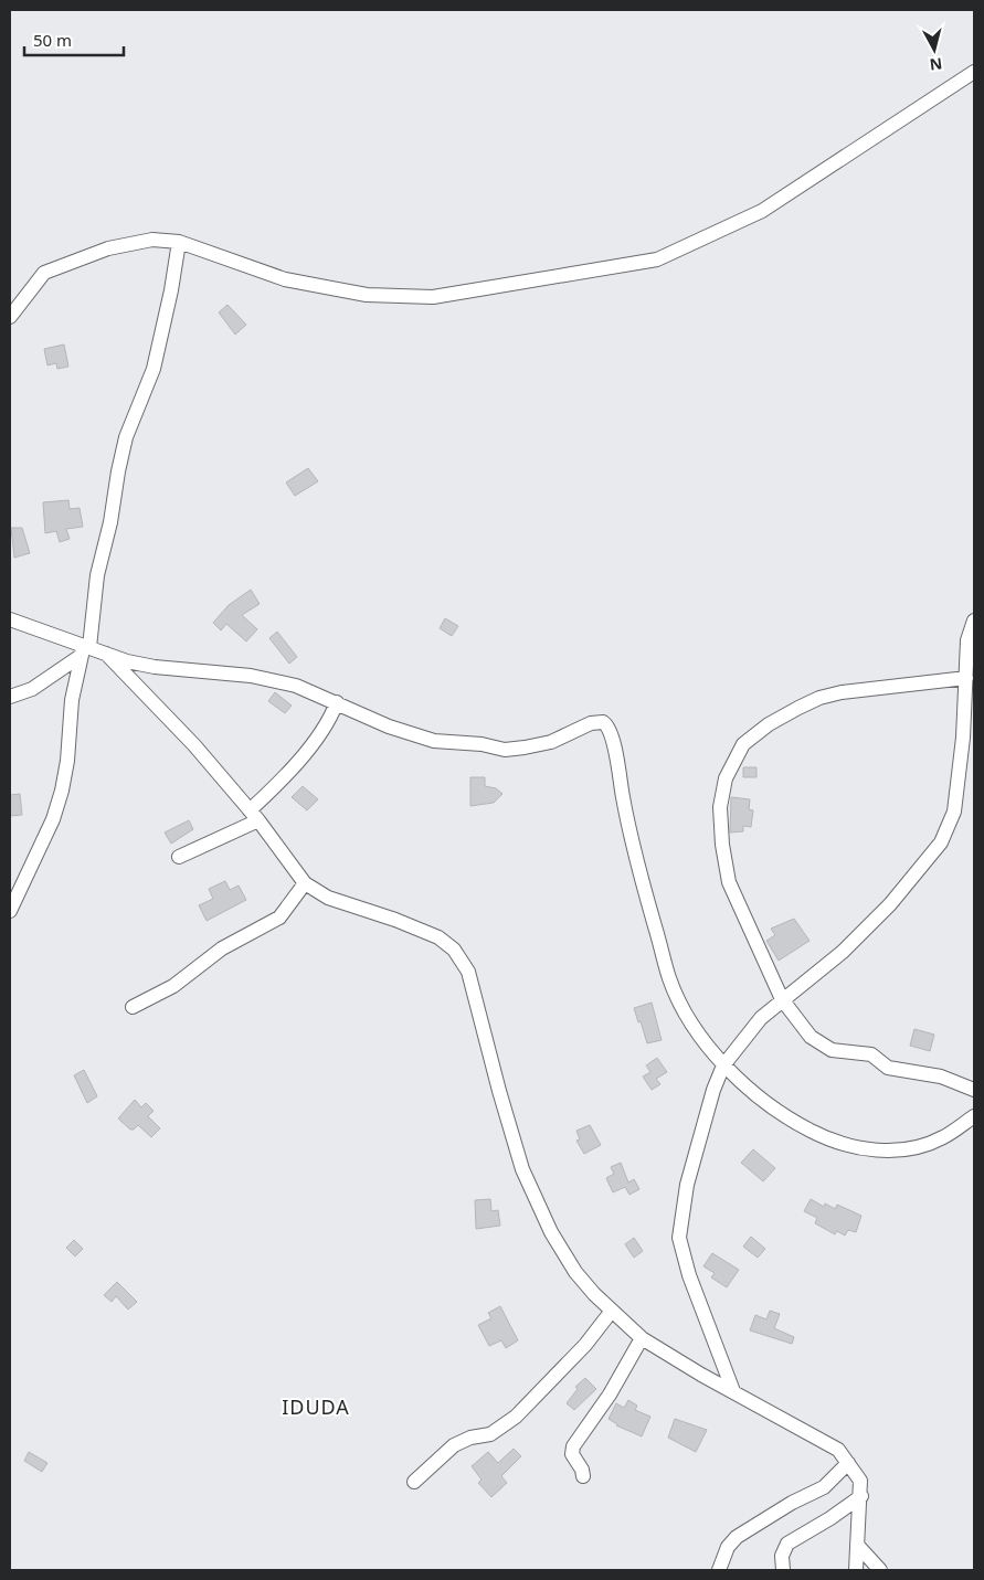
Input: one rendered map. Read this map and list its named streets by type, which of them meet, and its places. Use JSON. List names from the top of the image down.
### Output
{
  "districts": ["IDUDA"],
  "scale_bar": "50 m",
  "north": "bottom"
}
